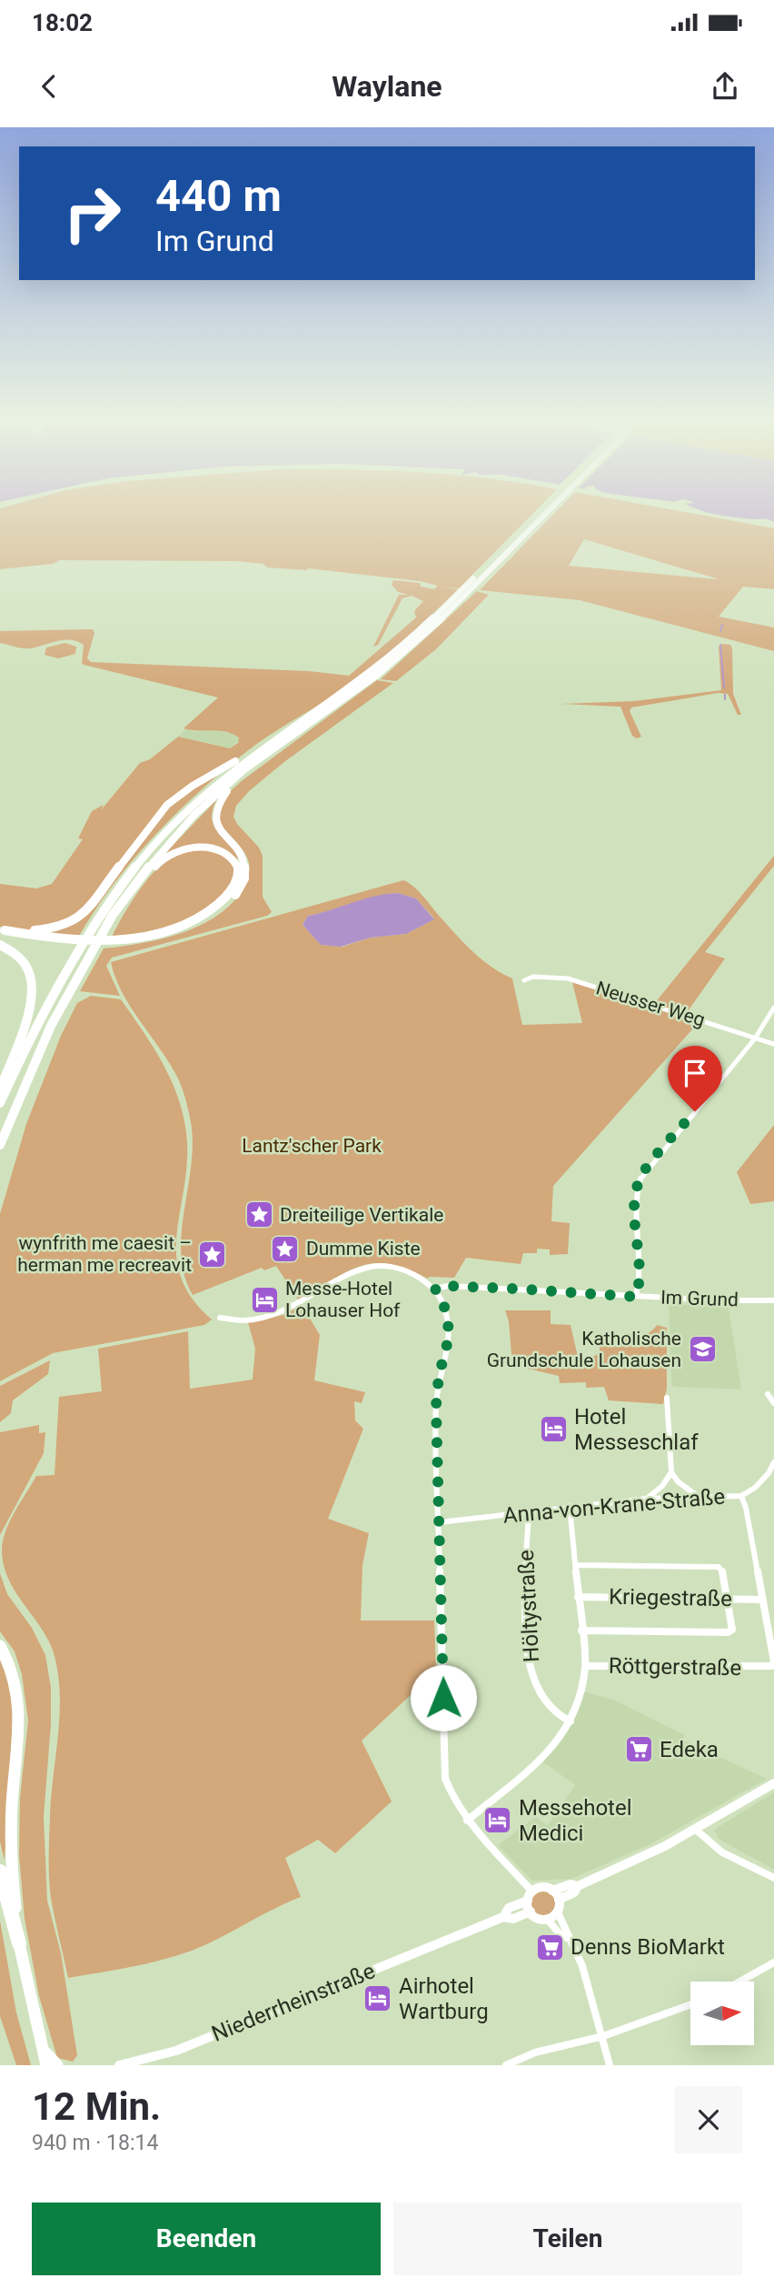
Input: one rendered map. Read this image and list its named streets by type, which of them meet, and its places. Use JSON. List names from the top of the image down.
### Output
{
  "streets": {
    "street": [
      "Neusser Weg",
      "Im Grund",
      "Anna-von-Krane-Straße",
      "Kriegestraße",
      "Höltystraße",
      "Röttgerstraße",
      "Niederrheinstraße"
    ]
  },
  "crossings": [
    ["Anna-von-Krane-Straße", "Höltystraße"]
  ],
  "parks": ["Lantz'scher Park"],
  "places": {
    "place": ["Dreiteilige Vertikale", "Dumme Kiste", "wynfrith me caesit – herman me recreavit"],
    "hotel": [
      "Messe-Hotel Lohauser Hof",
      "Hotel Messeschlaf",
      "Messehotel Medici",
      "Airhotel Wartburg"
    ],
    "school or university": ["Katholische Grundschule Lohausen"],
    "supermarket": ["Edeka", "Denns BioMarkt"]
  },
  "north": "right",
  "page": {
    "status": "18:02",
    "header": "Waylane",
    "turn": ["440 m", "Im Grund"],
    "heading": ["12 Min.", "940 m · 18:14"],
    "buttons": ["Beenden", "Teilen"]
  }
}
